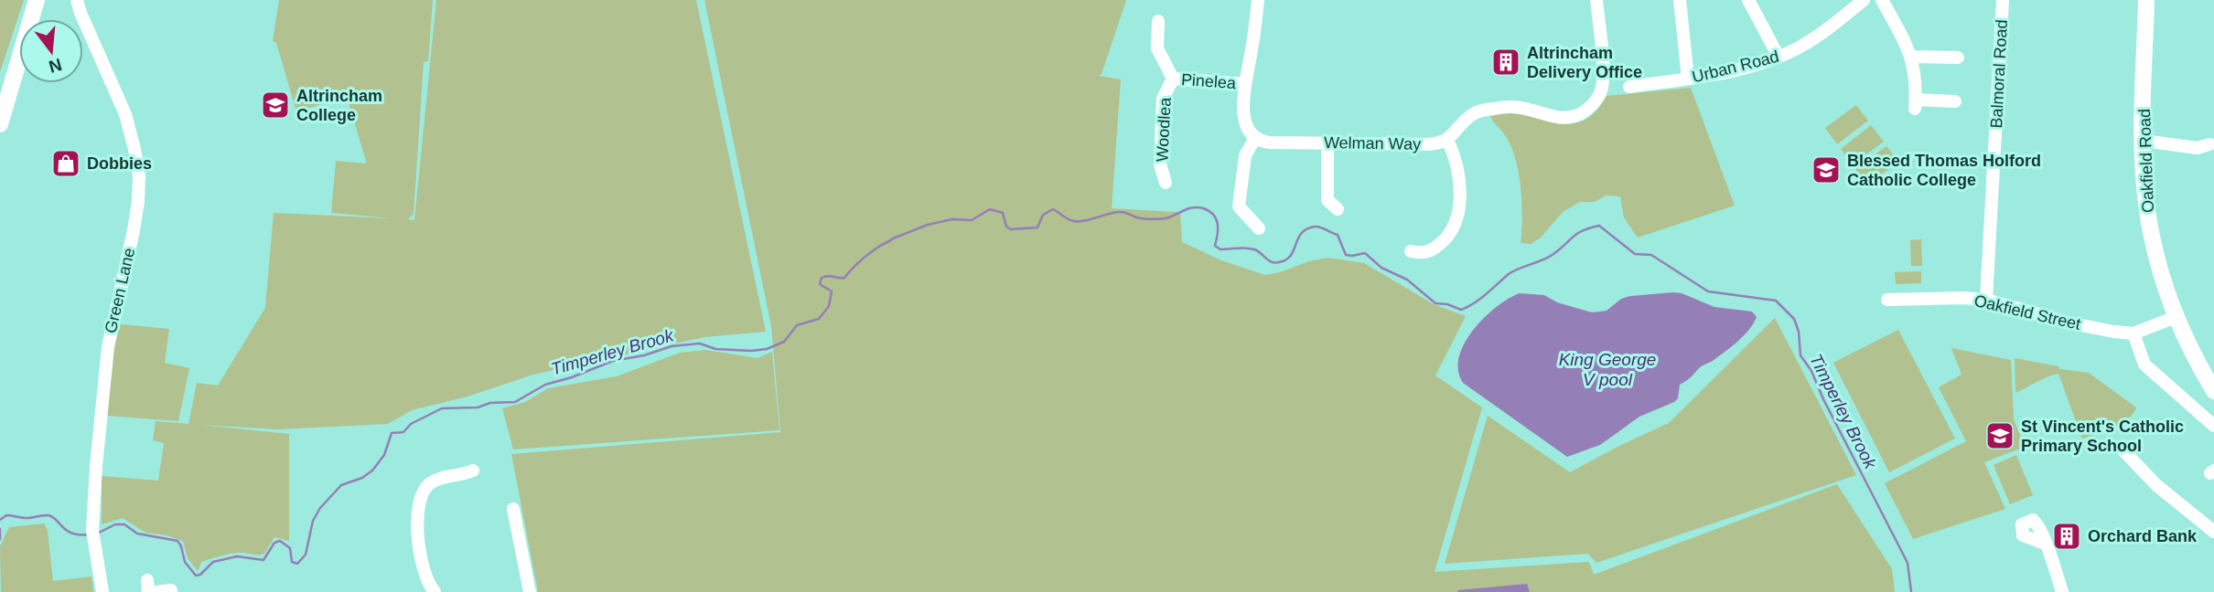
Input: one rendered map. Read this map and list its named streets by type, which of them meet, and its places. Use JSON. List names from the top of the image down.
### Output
{
  "streets": {
    "main road": ["Oakfield Road"],
    "street": [
      "Urban Road",
      "Balmoral Road",
      "Pinelea",
      "Woodlea",
      "Welman Way",
      "Green Lane",
      "Oakfield Street"
    ]
  },
  "crossings": [
    ["Balmoral Road", "Oakfield Street"],
    ["Pinelea", "Woodlea"],
    ["Oakfield Road", "Oakfield Street"]
  ],
  "water": ["Timperley Brook", "King George V pool"],
  "places": {
    "building": ["Altrincham Delivery Office", "Orchard Bank"],
    "school or university": ["Altrincham College", "Blessed Thomas Holford Catholic College", "St Vincent's Catholic Primary School"],
    "shop": ["Dobbies"]
  },
  "north": "bottom"
}
